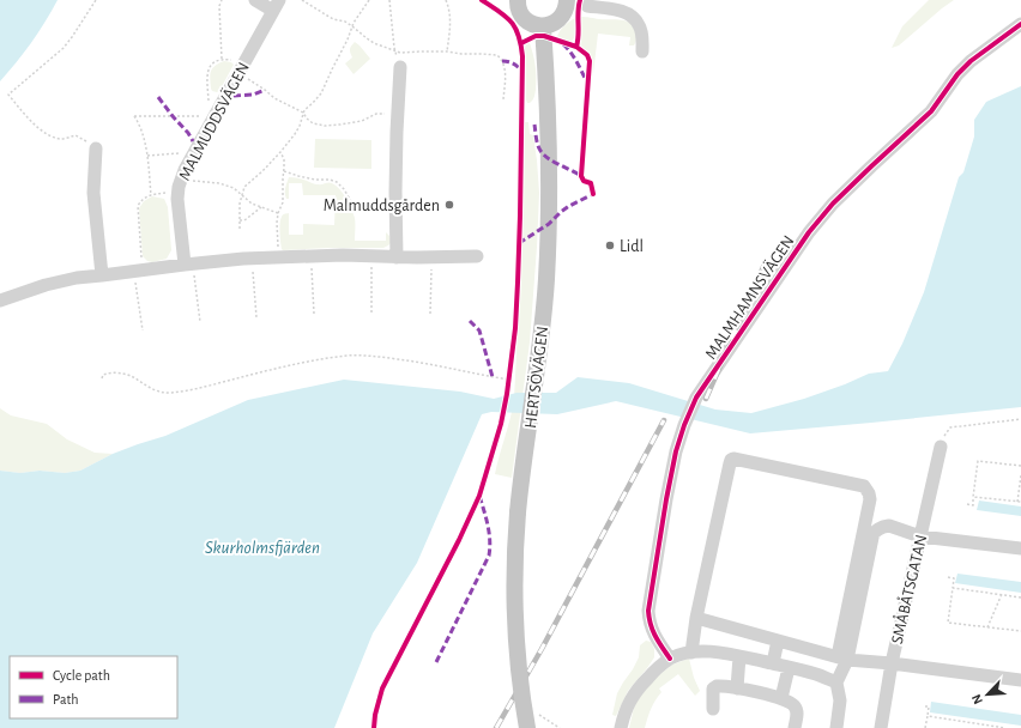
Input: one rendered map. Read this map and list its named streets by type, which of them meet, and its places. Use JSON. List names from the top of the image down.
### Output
{
  "streets": {
    "main road": ["HERTSÖVÄGEN"],
    "street": ["MALMUDDSVÄGEN", "MALMHAMNSVÄGEN", "SMÅBÅTSGATAN"]
  },
  "water": ["Skurholmsfjärden"],
  "places": ["Malmuddsgården", "Lidl"],
  "legend": ["Cycle path", "Path"],
  "north": "bottom left"
}
